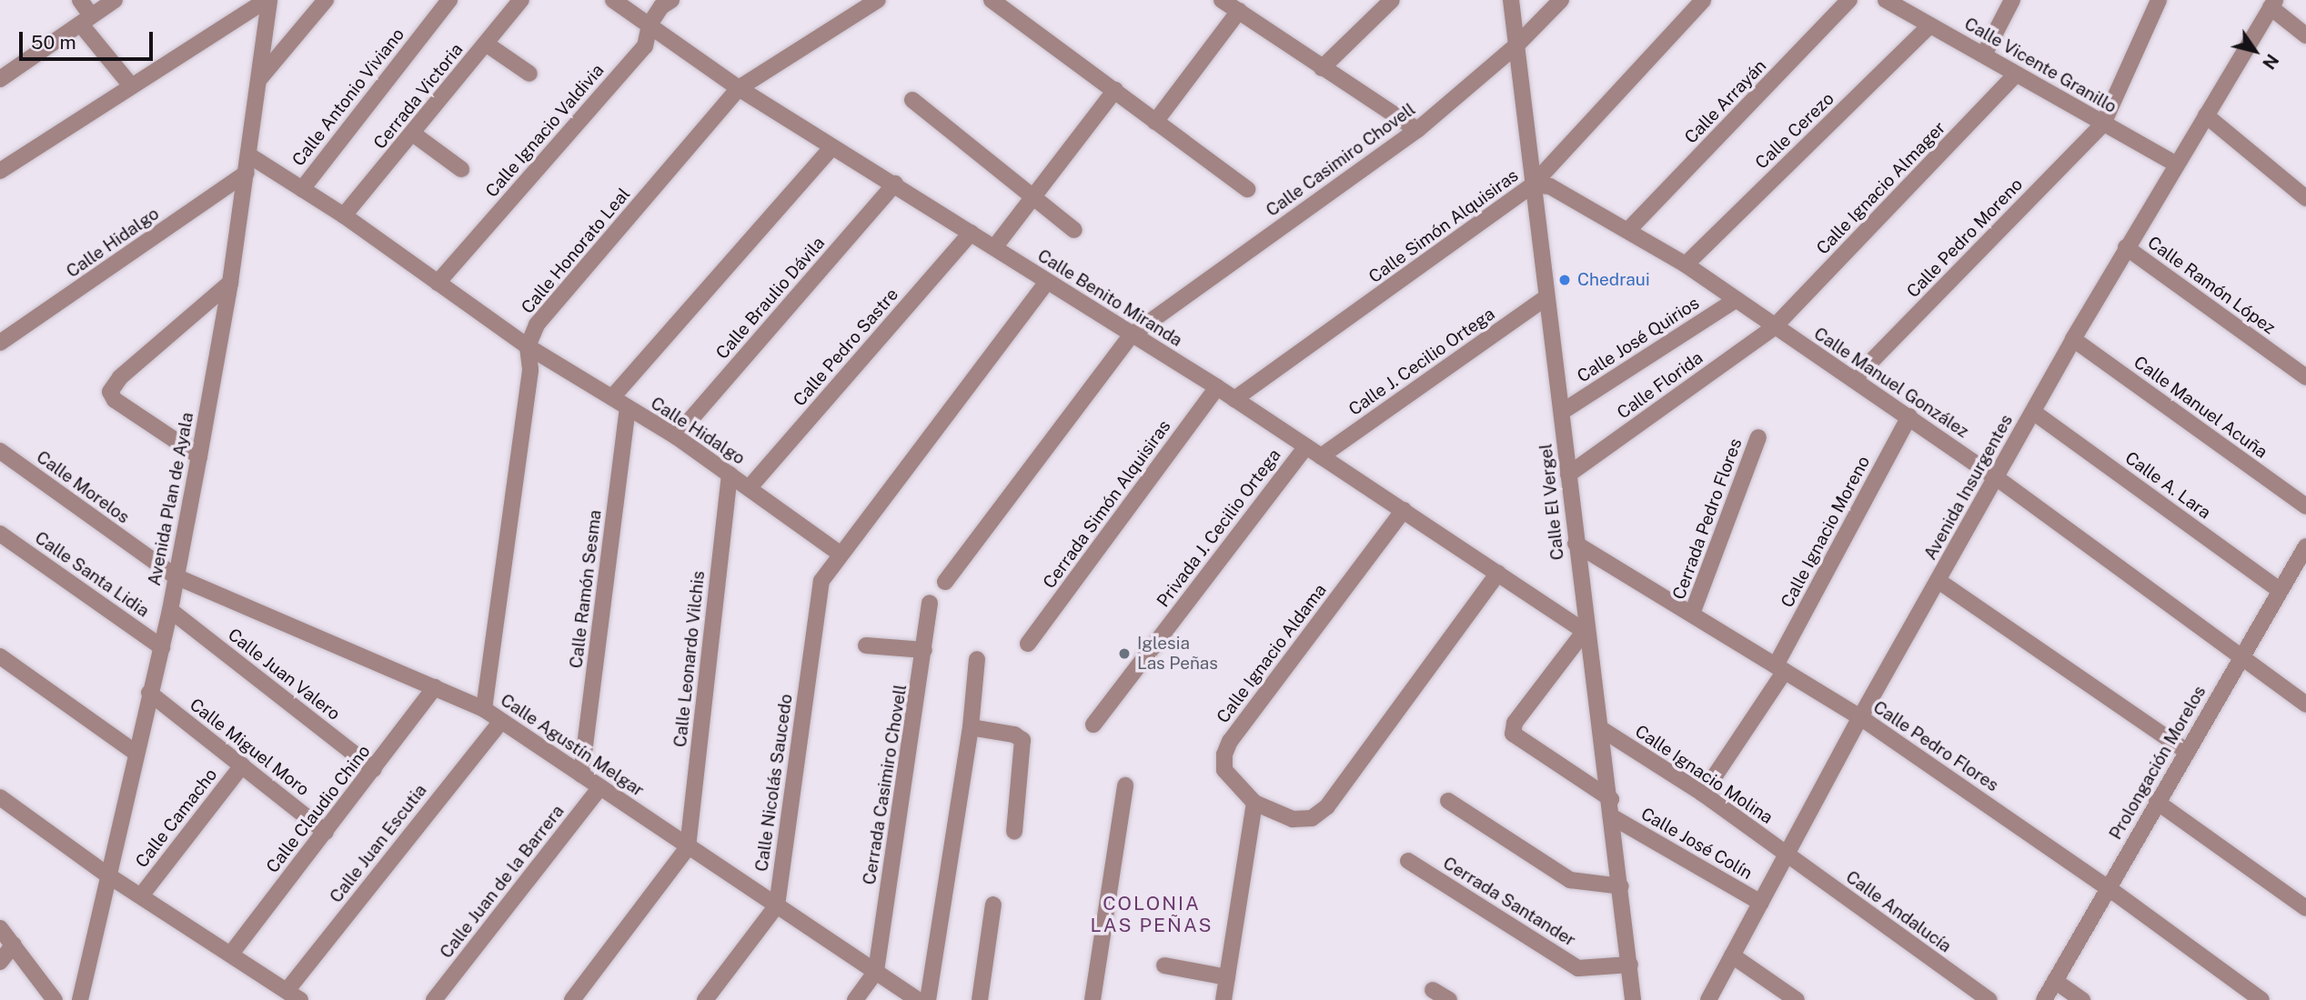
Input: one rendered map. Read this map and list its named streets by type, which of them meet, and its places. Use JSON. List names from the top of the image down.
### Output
{
  "streets": {
    "street": [
      "Calle Vicente Granillo",
      "Cerrada Victoria",
      "Calle Antonio Viviano",
      "Calle Arrayán",
      "Calle Ignacio Valdivia",
      "Calle Cerezo",
      "Calle Casimiro Chovell",
      "Calle Ignacio Almager",
      "Calle Simón Alquisiras",
      "Calle Pedro Moreno",
      "Calle Hidalgo",
      "Calle Honorato Leal",
      "Calle Ramón López",
      "Calle Braulio Dávila",
      "Calle Benito Miranda",
      "Calle José Quirios",
      "Calle Pedro Sastre",
      "Calle J. Cecilio Ortega",
      "Calle Manuel González",
      "Calle Florida",
      "Calle Manuel Acuña",
      "Calle A. Lara",
      "Calle Morelos",
      "Avenida Insurgentes",
      "Avenida Plan de Ayala",
      "Calle El Vergel",
      "Cerrada Simón Alquisiras",
      "Cerrada Pedro Flores",
      "Privada J. Cecilio Ortega",
      "Calle Ignacio Moreno",
      "Calle Santa Lidia",
      "Calle Ramón Sesma",
      "Calle Ignacio Aldama",
      "Calle Leonardo Vilchis",
      "Calle Juan Valero",
      "Calle Agustín Melgar",
      "Calle Pedro Flores",
      "Calle Miguel Moro",
      "Prolongación Morelos",
      "Calle Ignacio Molina",
      "Calle Nicolás Saucedo",
      "Cerrada Casimiro Chovell",
      "Calle Claudio Chino",
      "Calle Camacho",
      "Calle Juan Escutia",
      "Calle José Colín",
      "Calle Juan de la Barrera",
      "Cerrada Santander",
      "Calle Andalucía"
    ]
  },
  "crossings": [
    ["Calle Vicente Granillo", "Calle Cerezo"],
    ["Calle Vicente Granillo", "Calle Ignacio Almager"],
    ["Calle Vicente Granillo", "Calle Pedro Moreno"],
    ["Calle Vicente Granillo", "Avenida Insurgentes"],
    ["Cerrada Victoria", "Calle Hidalgo"],
    ["Calle Antonio Viviano", "Calle Hidalgo"],
    ["Calle Arrayán", "Calle Manuel González"],
    ["Calle Ignacio Valdivia", "Calle Hidalgo"],
    ["Calle Ignacio Valdivia", "Calle Benito Miranda"],
    ["Calle Cerezo", "Calle Manuel González"],
    ["Calle Casimiro Chovell", "Calle Benito Miranda"],
    ["Calle Casimiro Chovell", "Calle El Vergel"],
    ["Calle Ignacio Almager", "Calle Manuel González"],
    ["Calle Ignacio Almager", "Calle Florida"],
    ["Calle Simón Alquisiras", "Calle Benito Miranda"],
    ["Calle Simón Alquisiras", "Calle Manuel González"],
    ["Calle Simón Alquisiras", "Calle El Vergel"],
    ["Calle Pedro Moreno", "Calle Manuel González"],
    ["Calle Hidalgo", "Calle Honorato Leal"],
    ["Calle Hidalgo", "Calle Braulio Dávila"],
    ["Calle Hidalgo", "Calle Pedro Sastre"],
    ["Calle Hidalgo", "Avenida Plan de Ayala"],
    ["Calle Hidalgo", "Calle Ramón Sesma"],
    ["Calle Hidalgo", "Calle Leonardo Vilchis"],
    ["Calle Hidalgo", "Calle Nicolás Saucedo"],
    ["Calle Honorato Leal", "Calle Benito Miranda"],
    ["Calle Honorato Leal", "Calle Agustín Melgar"],
    ["Calle Ramón López", "Avenida Insurgentes"],
    ["Calle Braulio Dávila", "Calle Benito Miranda"],
    ["Calle Benito Miranda", "Calle Pedro Sastre"],
    ["Calle Benito Miranda", "Calle J. Cecilio Ortega"],
    ["Calle Benito Miranda", "Calle El Vergel"],
    ["Calle Benito Miranda", "Cerrada Simón Alquisiras"],
    ["Calle Benito Miranda", "Privada J. Cecilio Ortega"],
    ["Calle Benito Miranda", "Calle Ignacio Aldama"],
    ["Calle José Quirios", "Calle Manuel González"],
    ["Calle José Quirios", "Calle El Vergel"],
    ["Calle J. Cecilio Ortega", "Calle El Vergel"],
    ["Calle Manuel González", "Calle Florida"],
    ["Calle Manuel González", "Avenida Insurgentes"],
    ["Calle Manuel González", "Calle El Vergel"],
    ["Calle Manuel González", "Calle Ignacio Moreno"],
    ["Calle Manuel González", "Prolongación Morelos"],
    ["Calle Florida", "Calle El Vergel"],
    ["Calle Manuel Acuña", "Avenida Insurgentes"],
    ["Calle A. Lara", "Avenida Insurgentes"],
    ["Calle A. Lara", "Prolongación Morelos"],
    ["Calle Morelos", "Avenida Plan de Ayala"],
    ["Calle Morelos", "Calle Agustín Melgar"],
    ["Avenida Insurgentes", "Calle Pedro Flores"],
    ["Avenida Insurgentes", "Calle Ignacio Molina"],
    ["Avenida Insurgentes", "Calle José Colín"],
    ["Avenida Insurgentes", "Calle Andalucía"],
    ["Avenida Plan de Ayala", "Calle Santa Lidia"],
    ["Avenida Plan de Ayala", "Calle Juan Valero"],
    ["Avenida Plan de Ayala", "Calle Agustín Melgar"],
    ["Avenida Plan de Ayala", "Calle Miguel Moro"],
    ["Calle El Vergel", "Calle Pedro Flores"],
    ["Calle El Vergel", "Calle Ignacio Molina"],
    ["Calle El Vergel", "Calle José Colín"],
    ["Calle El Vergel", "Cerrada Santander"],
    ["Cerrada Pedro Flores", "Calle Pedro Flores"],
    ["Calle Ignacio Moreno", "Calle Pedro Flores"],
    ["Calle Ramón Sesma", "Calle Agustín Melgar"],
    ["Calle Leonardo Vilchis", "Calle Agustín Melgar"],
    ["Calle Juan Valero", "Calle Claudio Chino"],
    ["Calle Agustín Melgar", "Calle Nicolás Saucedo"],
    ["Calle Agustín Melgar", "Cerrada Casimiro Chovell"],
    ["Calle Agustín Melgar", "Calle Claudio Chino"],
    ["Calle Agustín Melgar", "Calle Juan Escutia"],
    ["Calle Agustín Melgar", "Calle Juan de la Barrera"],
    ["Calle Pedro Flores", "Prolongación Morelos"],
    ["Calle Miguel Moro", "Calle Claudio Chino"],
    ["Calle Miguel Moro", "Calle Camacho"],
    ["Calle Ignacio Molina", "Calle Andalucía"]
  ],
  "districts": ["COLONIA LAS PEÑAS"],
  "places": ["Chedraui", "Iglesia Las Peñas"],
  "scale_bar": "50 m",
  "north": "bottom right"
}
